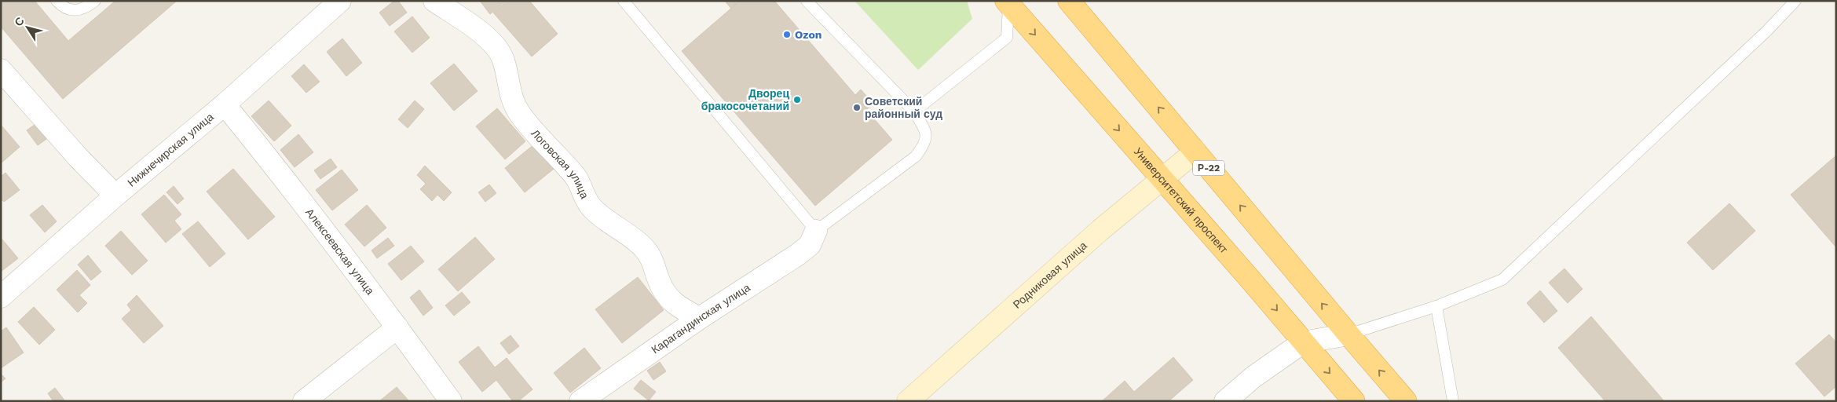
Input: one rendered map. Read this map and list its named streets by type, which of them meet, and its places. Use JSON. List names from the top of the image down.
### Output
{
  "streets": {
    "highway": ["Р-22", "Университетский проспект"],
    "main road": ["Родниковая улица"],
    "street": [
      "Нижнечирская улица",
      "Логовская улица",
      "Алексеевская улица",
      "Карагандинская улица"
    ]
  },
  "crossings": [
    ["Нижнечирская улица", "Алексеевская улица"],
    ["Логовская улица", "Карагандинская улица"],
    ["Р-22", "Родниковая улица"],
    ["Университетский проспект", "Родниковая улица"]
  ],
  "places": ["Ozon", "Дворец бракосочетаний", "Советский районный суд"],
  "north": "top left"
}
